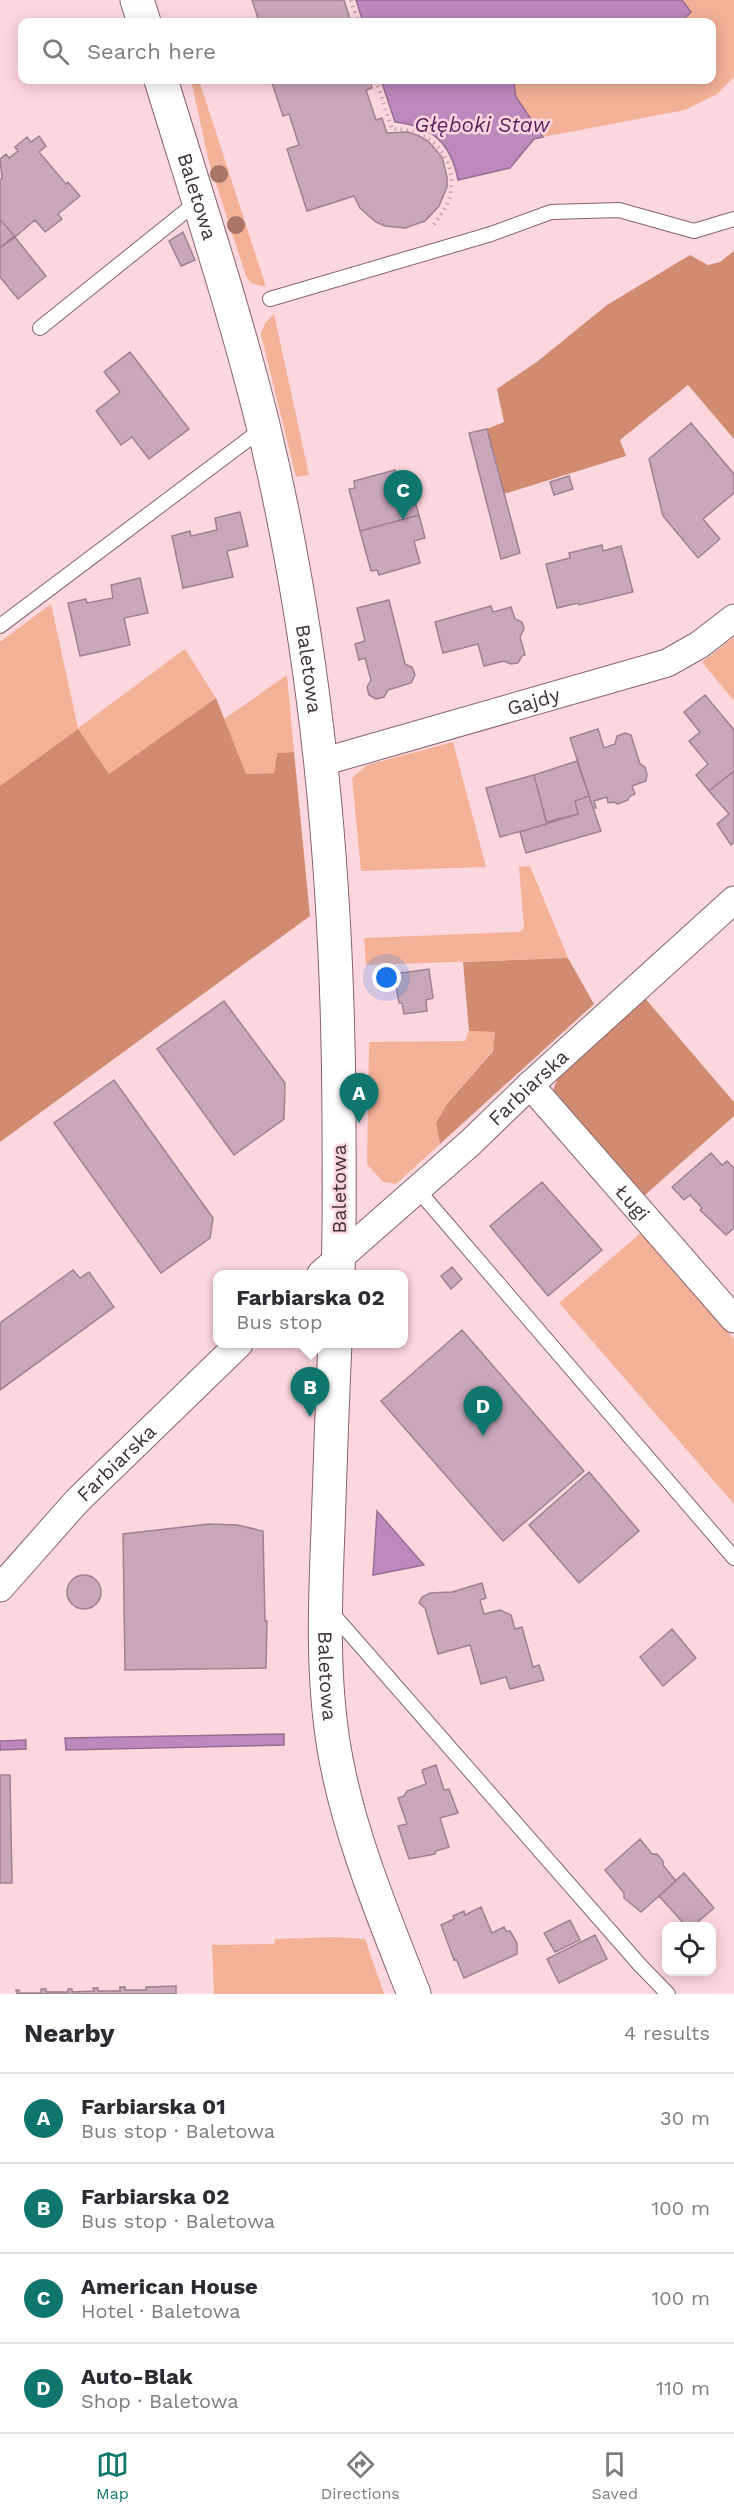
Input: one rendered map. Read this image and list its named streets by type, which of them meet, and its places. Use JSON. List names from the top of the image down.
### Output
{
  "streets": {
    "street": [
      "Baletowa",
      "Gajdy",
      "Farbiarska",
      "Ługi"
    ]
  },
  "crossings": [
    ["Baletowa", "Gajdy"],
    ["Baletowa", "Farbiarska"],
    ["Farbiarska", "Ługi"]
  ],
  "water": ["Głęboki Staw"],
  "page": {
    "search": "Search here",
    "pins": [
      "C",
      "A",
      "B",
      "D"
    ],
    "popup": ["Farbiarska 02", "Bus stop"],
    "heading": ["Nearby", "4 results"],
    "list": [
      {
        "mark": "A",
        "name": "Farbiarska 01",
        "note": "Bus stop · Baletowa",
        "value": "30 m"
      },
      {
        "mark": "B",
        "name": "Farbiarska 02",
        "note": "Bus stop · Baletowa",
        "value": "100 m"
      },
      {
        "mark": "C",
        "name": "American House",
        "note": "Hotel · Baletowa",
        "value": "100 m"
      },
      {
        "mark": "D",
        "name": "Auto-Blak",
        "note": "Shop · Baletowa",
        "value": "110 m"
      }
    ],
    "nav": ["Map", "Directions", "Saved"]
  }
}
